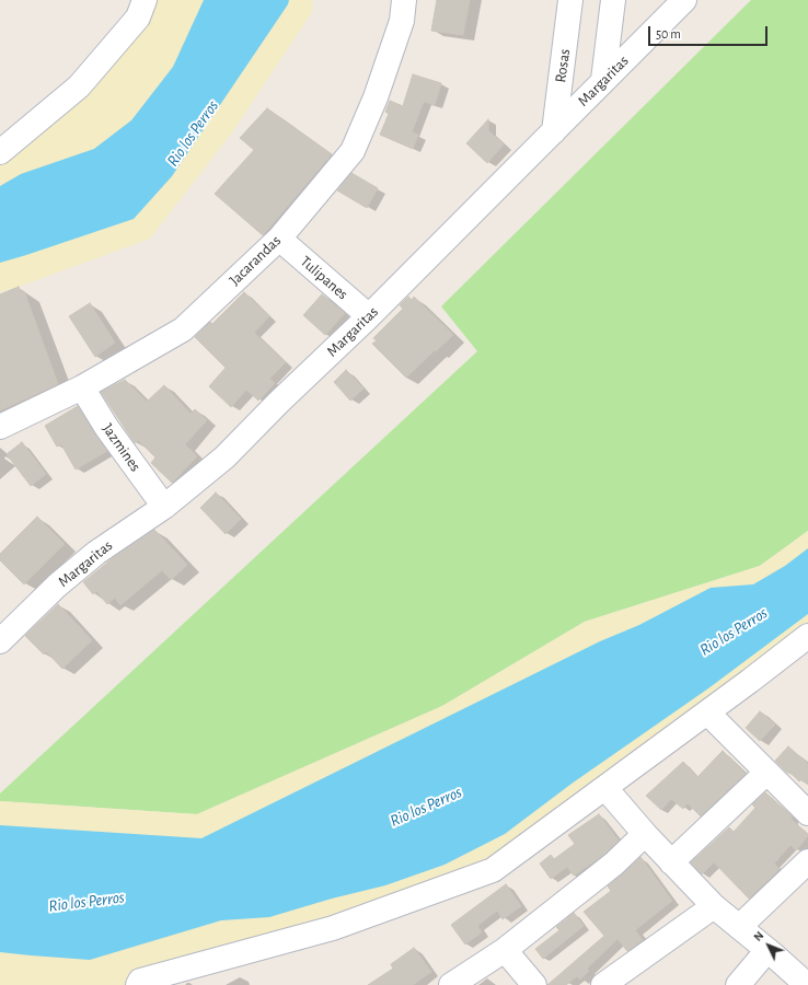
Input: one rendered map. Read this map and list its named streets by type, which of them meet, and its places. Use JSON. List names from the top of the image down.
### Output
{
  "streets": {
    "street": [
      "Rosas",
      "Margaritas",
      "Jacarandas",
      "Tulipanes",
      "Jazmines"
    ]
  },
  "crossings": [
    ["Rosas", "Margaritas"],
    ["Margaritas", "Tulipanes"],
    ["Margaritas", "Jazmines"],
    ["Jacarandas", "Tulipanes"],
    ["Jacarandas", "Jazmines"]
  ],
  "water": ["Rio los Perros"],
  "scale_bar": "50 m",
  "north": "top left"
}
